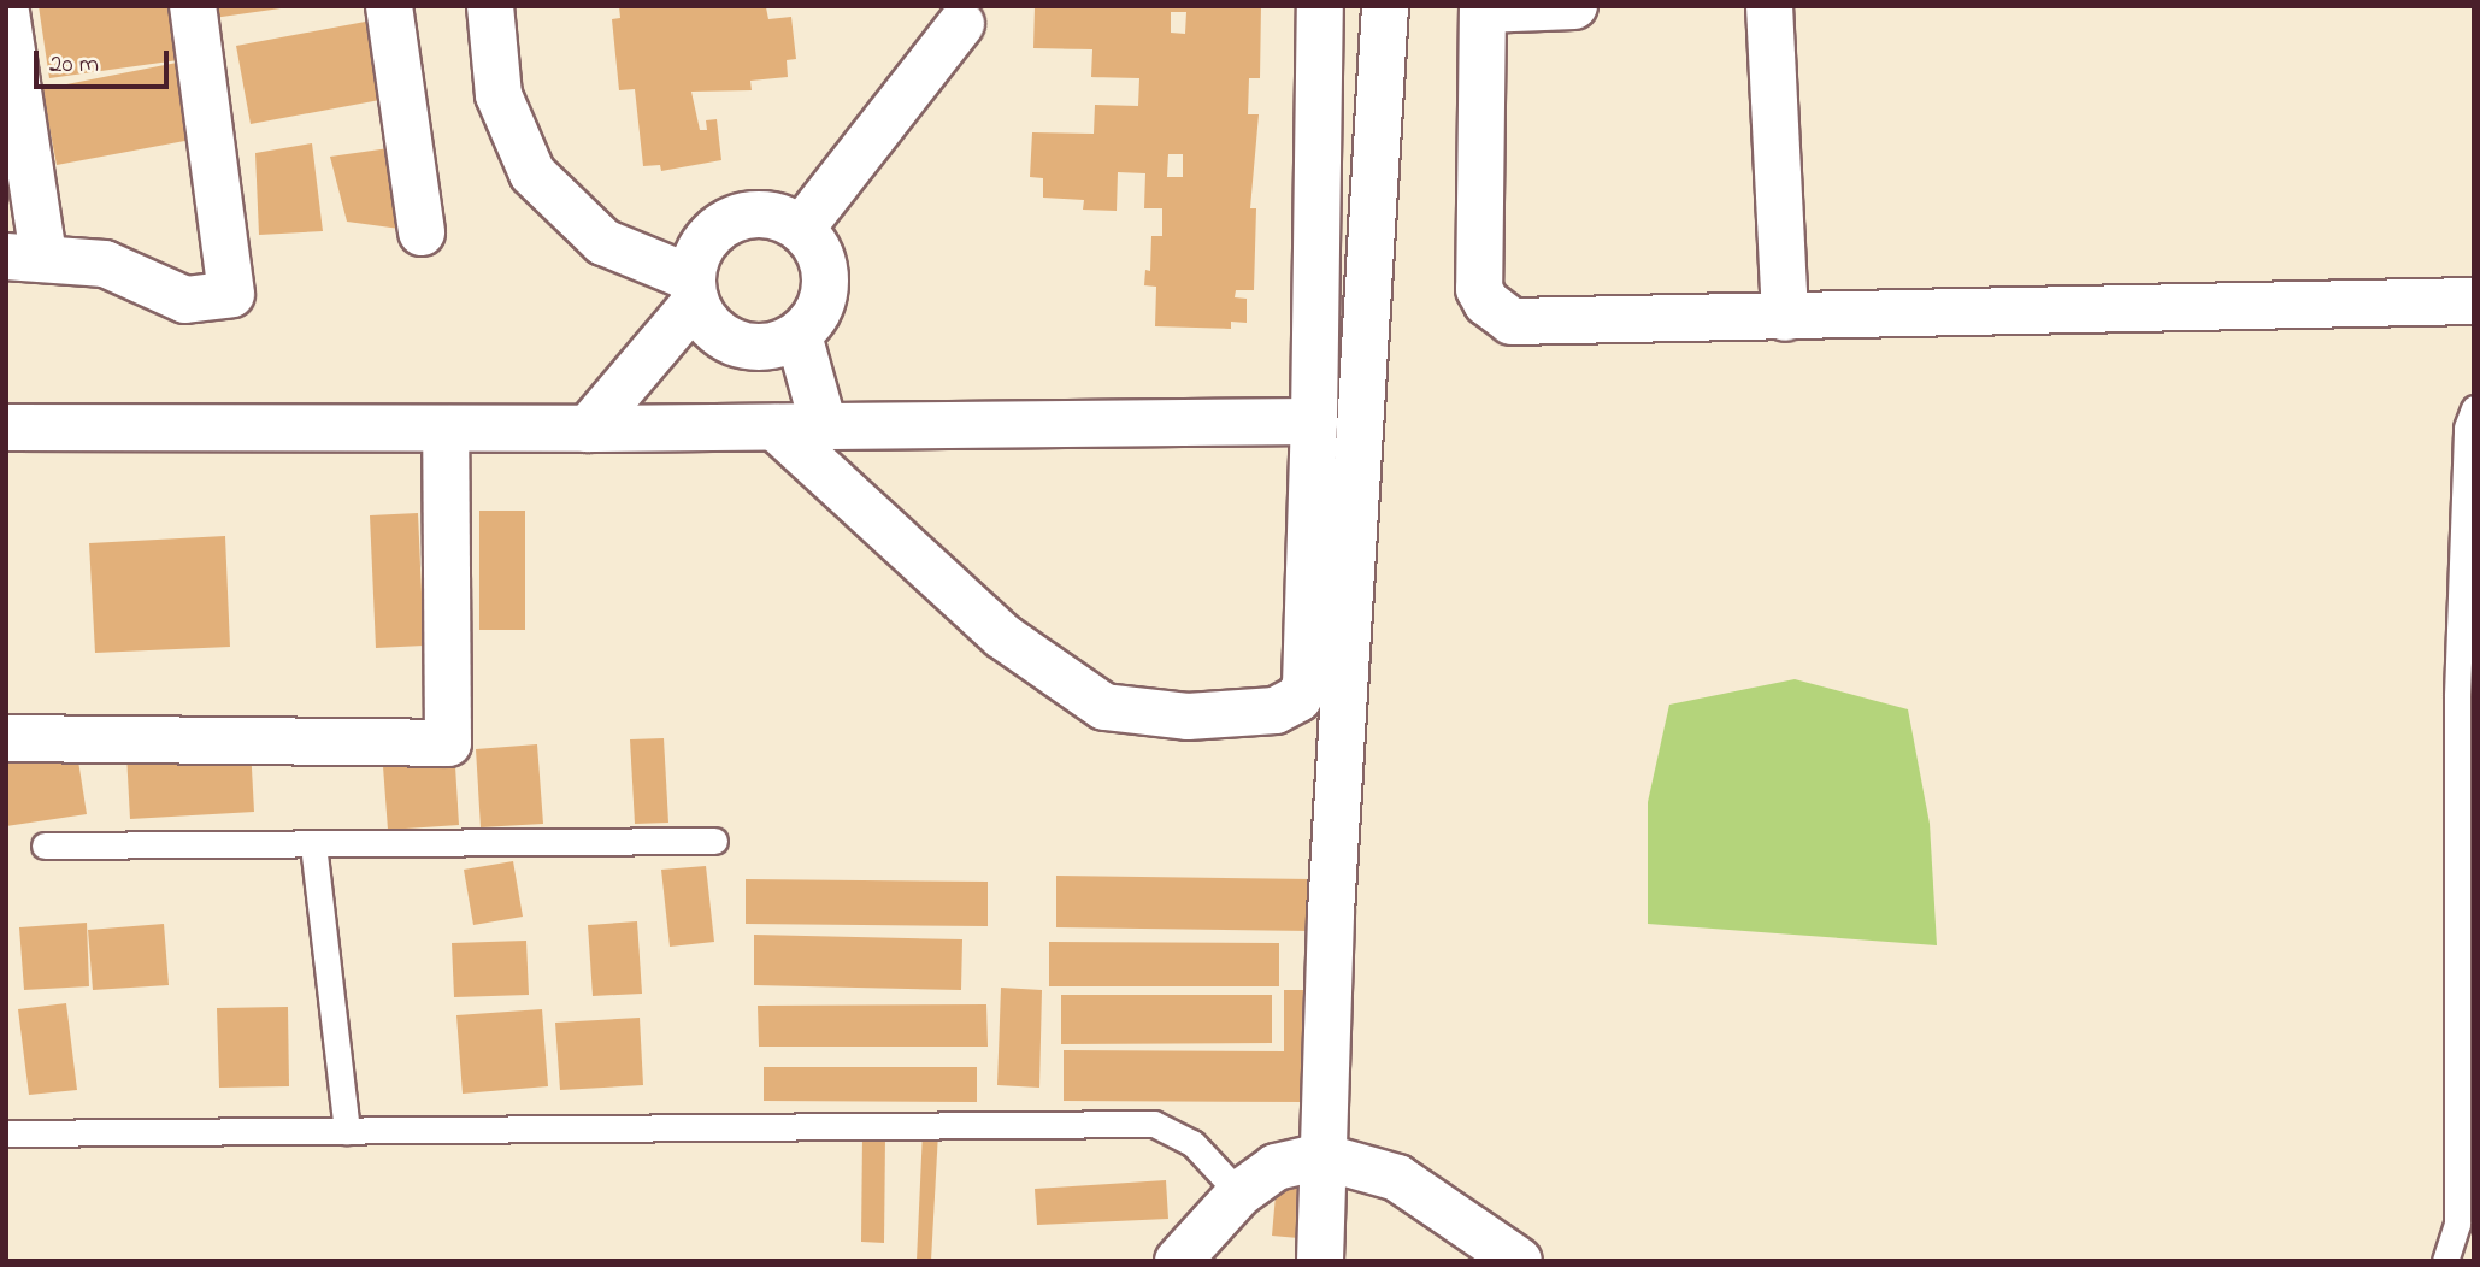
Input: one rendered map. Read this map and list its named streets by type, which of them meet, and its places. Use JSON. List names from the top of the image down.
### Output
{
  "scale_bar": "20 m"
}
